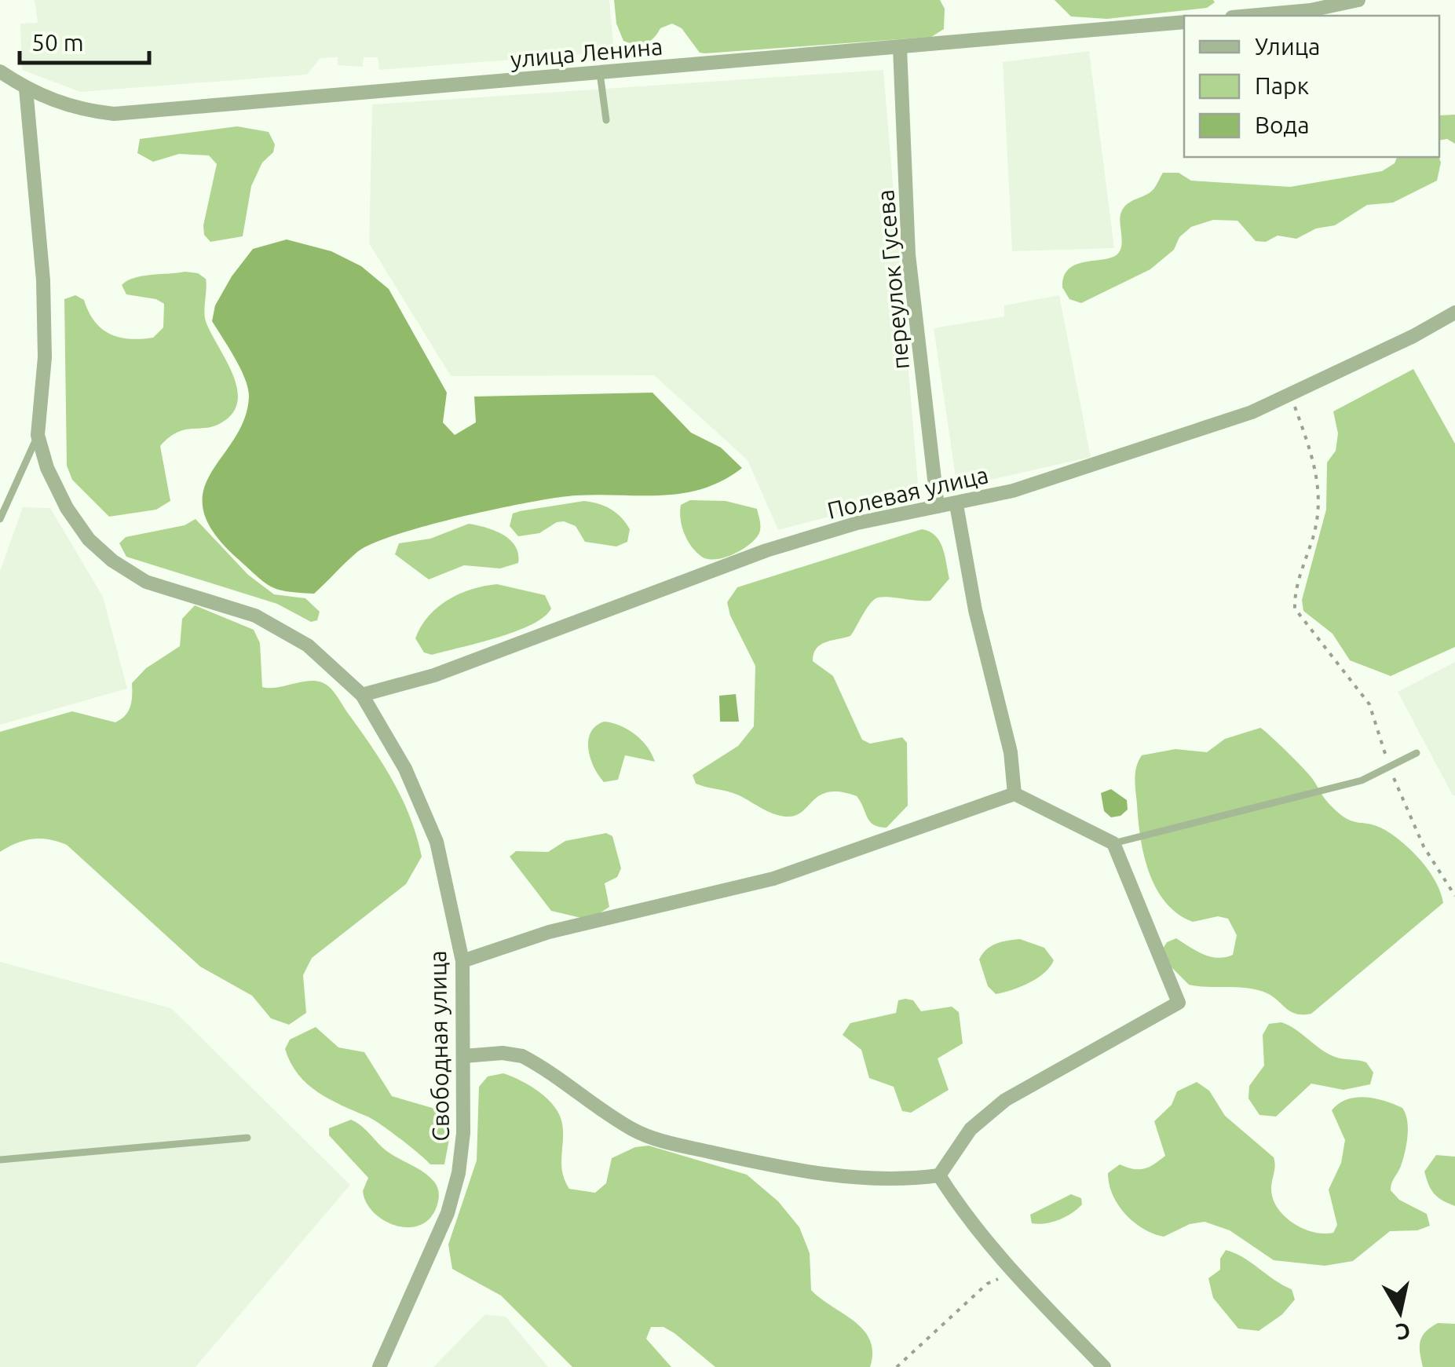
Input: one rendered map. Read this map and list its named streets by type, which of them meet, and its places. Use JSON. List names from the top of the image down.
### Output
{
  "streets": {
    "street": [
      "улица Ленина",
      "переулок Гусева",
      "Полевая улица",
      "Свободная улица"
    ]
  },
  "crossings": [
    ["улица Ленина", "переулок Гусева"],
    ["переулок Гусева", "Полевая улица"],
    ["Полевая улица", "Свободная улица"]
  ],
  "legend": ["Улица", "Парк", "Вода"],
  "scale_bar": "50 m",
  "north": "bottom"
}
